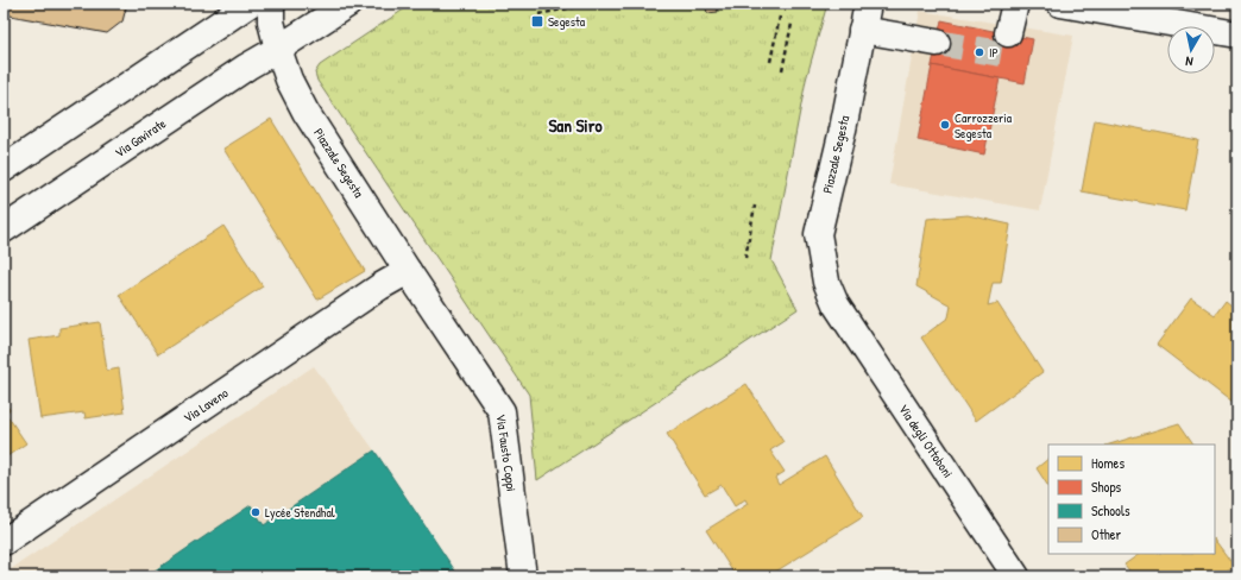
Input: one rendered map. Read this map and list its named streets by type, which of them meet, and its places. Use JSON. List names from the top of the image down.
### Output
{
  "streets": {
    "street": [
      "Via Gavirate",
      "Piazzale Segesta",
      "Via Laveno",
      "Via degli Ottoboni",
      "Via Fausto Coppi"
    ]
  },
  "crossings": [
    ["Via Gavirate", "Piazzale Segesta"],
    ["Piazzale Segesta", "Via Laveno"],
    ["Piazzale Segesta", "Via degli Ottoboni"],
    ["Piazzale Segesta", "Via Fausto Coppi"],
    ["Via Laveno", "Via Fausto Coppi"]
  ],
  "districts": ["San Siro"],
  "places": {
    "transit": ["Segesta"],
    "other": ["IP", "Carrozzeria Segesta", "Lycée Stendhal"]
  },
  "legend": [
    "Homes",
    "Shops",
    "Schools",
    "Other"
  ],
  "north": "bottom"
}
